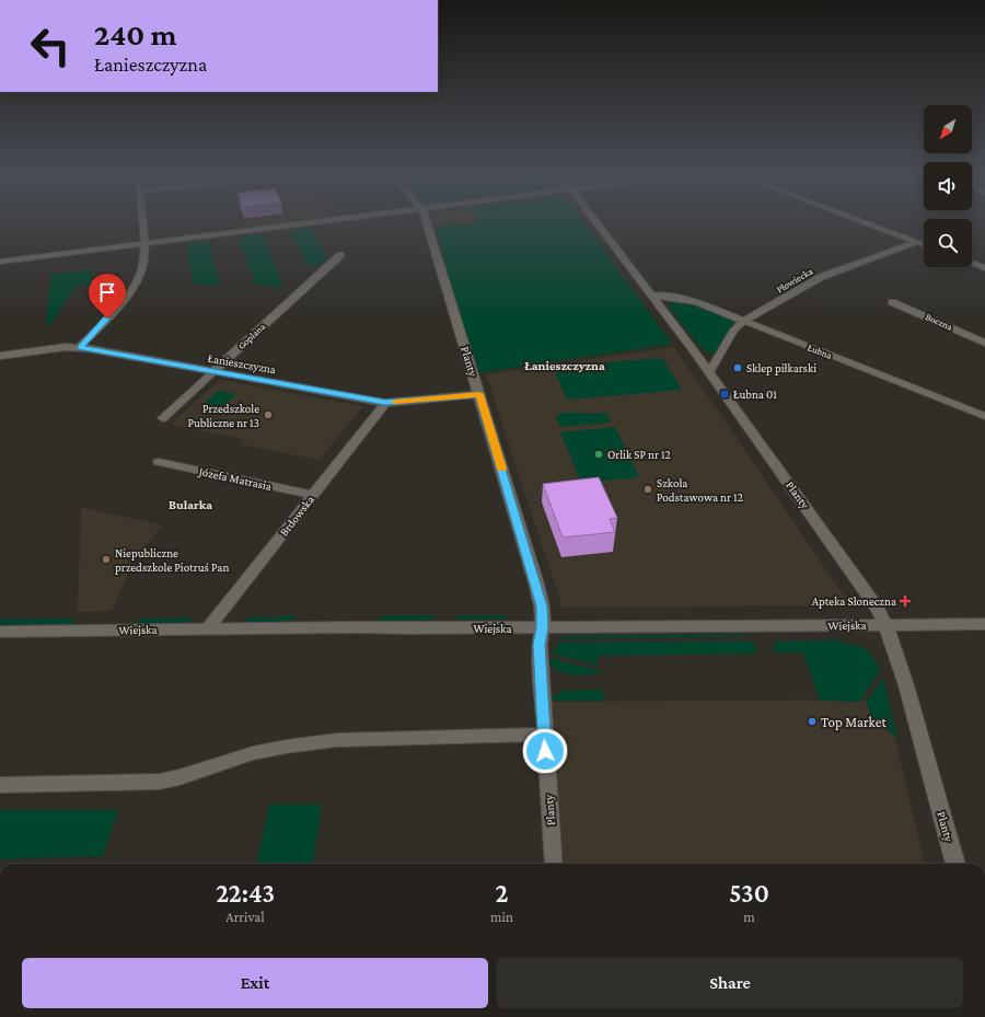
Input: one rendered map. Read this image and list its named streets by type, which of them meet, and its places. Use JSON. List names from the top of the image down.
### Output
{
  "streets": {
    "street": [
      "Płowiecka",
      "Boczna",
      "Goplana",
      "Łubna",
      "Planty",
      "Łanieszczyzna",
      "Józefa Matrasia",
      "Brdowska",
      "Wiejska"
    ]
  },
  "crossings": [
    ["Płowiecka", "Łubna"],
    ["Płowiecka", "Planty"],
    ["Goplana", "Łanieszczyzna"],
    ["Łubna", "Planty"],
    ["Planty", "Łanieszczyzna"],
    ["Planty", "Wiejska"],
    ["Łanieszczyzna", "Brdowska"],
    ["Józefa Matrasia", "Brdowska"],
    ["Brdowska", "Wiejska"]
  ],
  "districts": ["Łanieszczyzna", "Bularka"],
  "places": {
    "other": [
      "Sklep piłkarski",
      "Przedszkole Publiczne nr 13",
      "Orlik SP nr 12",
      "Szkoła Podstawowa nr 12",
      "Niepubliczne przedszkole Piotruś Pan",
      "Top Market"
    ],
    "transit": ["Łubna 01"],
    "health": ["Apteka Słoneczna"]
  },
  "north": "bottom left",
  "page": {
    "turn": ["240 m", "Łanieszczyzna"],
    "eta": [
      "22:43",
      "Arrival",
      "2",
      "min",
      "530",
      "m"
    ],
    "buttons": ["Exit", "Share"]
  }
}
